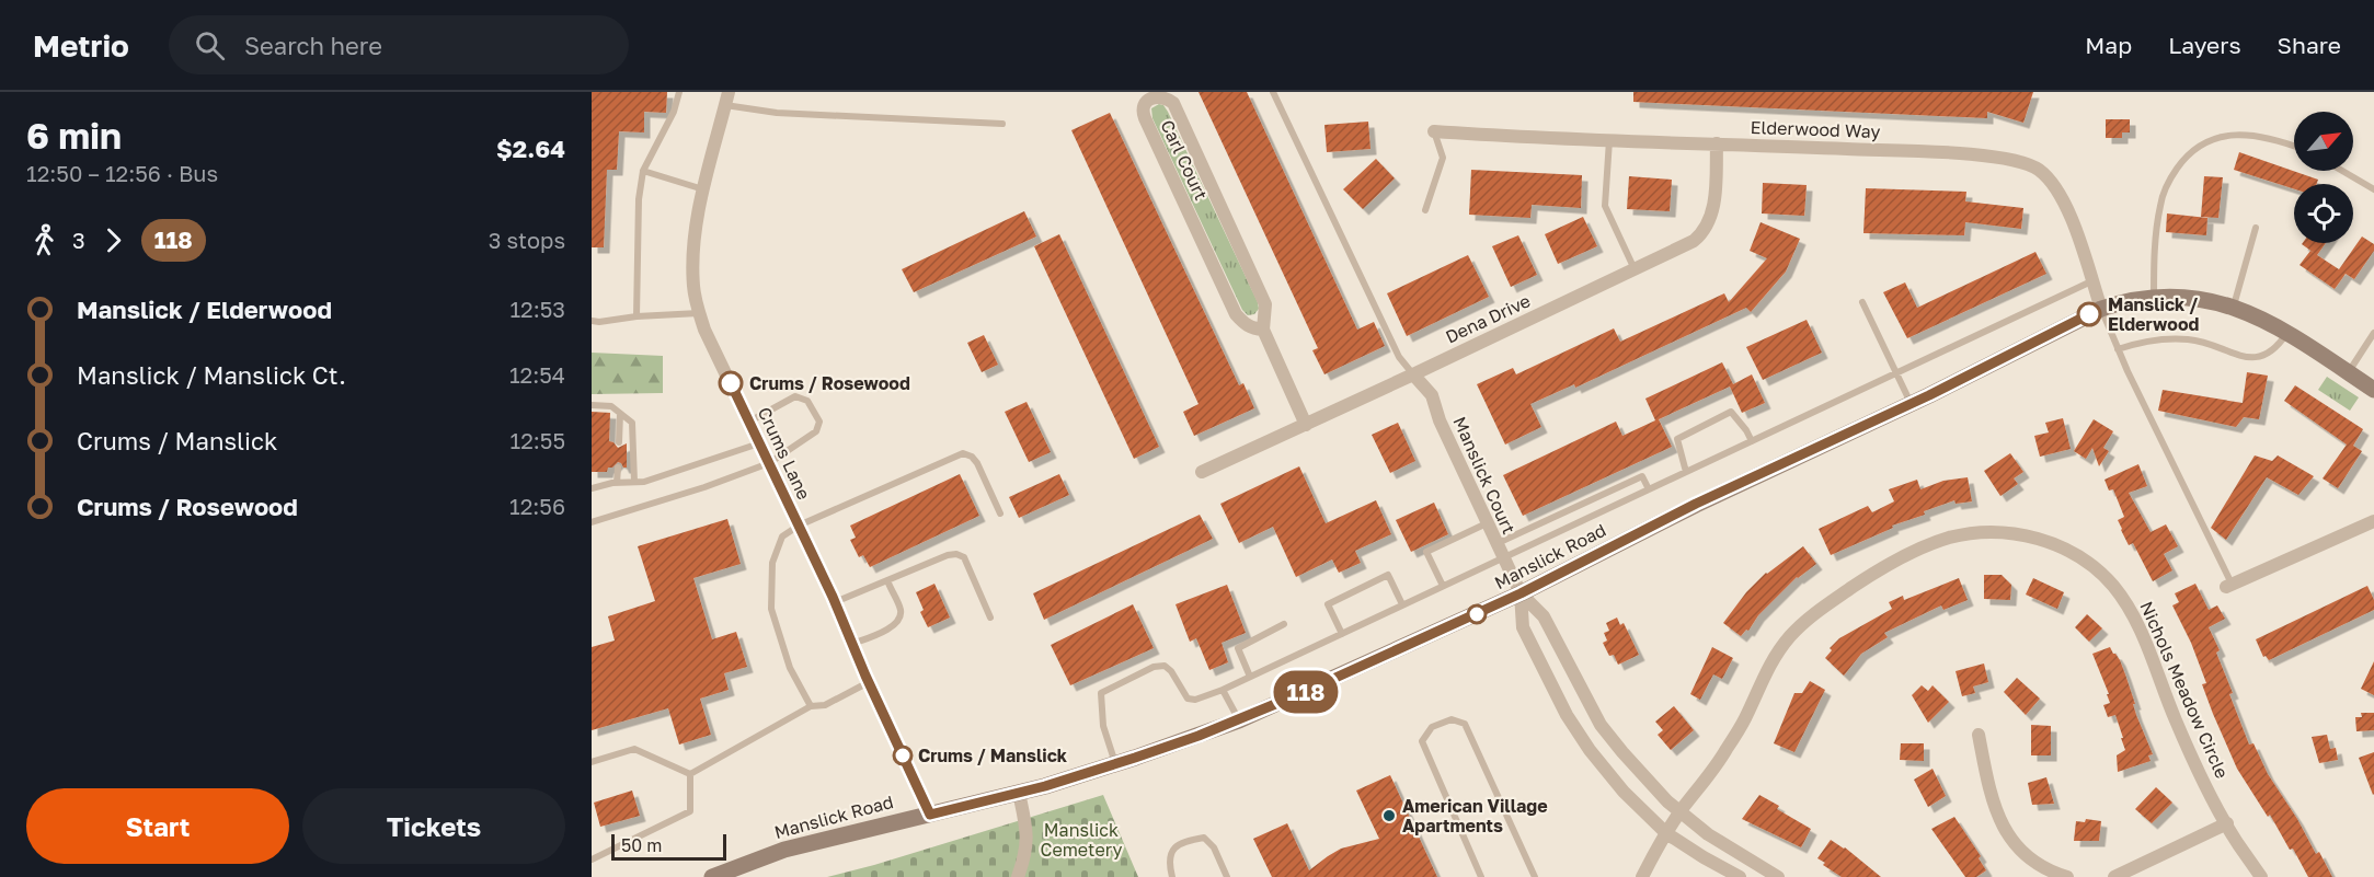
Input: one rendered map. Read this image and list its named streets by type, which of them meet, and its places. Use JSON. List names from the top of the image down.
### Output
{
  "streets": {
    "main road": ["Manslick Road"],
    "street": [
      "Elderwood Way",
      "Carl Court",
      "Dena Drive",
      "Crums Lane",
      "Manslick Court",
      "Nichols Meadow Circle"
    ]
  },
  "crossings": [
    ["Elderwood Way", "Dena Drive"],
    ["Elderwood Way", "Manslick Road"],
    ["Carl Court", "Dena Drive"],
    ["Dena Drive", "Manslick Court"],
    ["Crums Lane", "Manslick Road"],
    ["Manslick Court", "Manslick Road"]
  ],
  "parks": ["Manslick Cemetery"],
  "places": [
    "Manslick / Elderwood",
    "Crums / Rosewood",
    "Crums / Manslick",
    "American Village Apartments"
  ],
  "lines": ["bus line 118"],
  "scale_bar": "50 m",
  "north": "top right",
  "page": {
    "header": "Metrio",
    "search": "Search here",
    "nav": ["Map", "Layers", "Share"],
    "heading": ["6 min", "12:50 – 12:56 · Bus", "$2.64"],
    "on_map": "118",
    "legs": ["3", "118", "3 stops"],
    "list": [
      {
        "name": "Manslick / Elderwood",
        "value": "12:53"
      },
      {
        "name": "Manslick / Manslick Ct.",
        "value": "12:54"
      },
      {
        "name": "Crums / Manslick",
        "value": "12:55"
      },
      {
        "name": "Crums / Rosewood",
        "value": "12:56"
      }
    ],
    "buttons": ["Start", "Tickets"],
    "scale": "50 m"
  }
}
